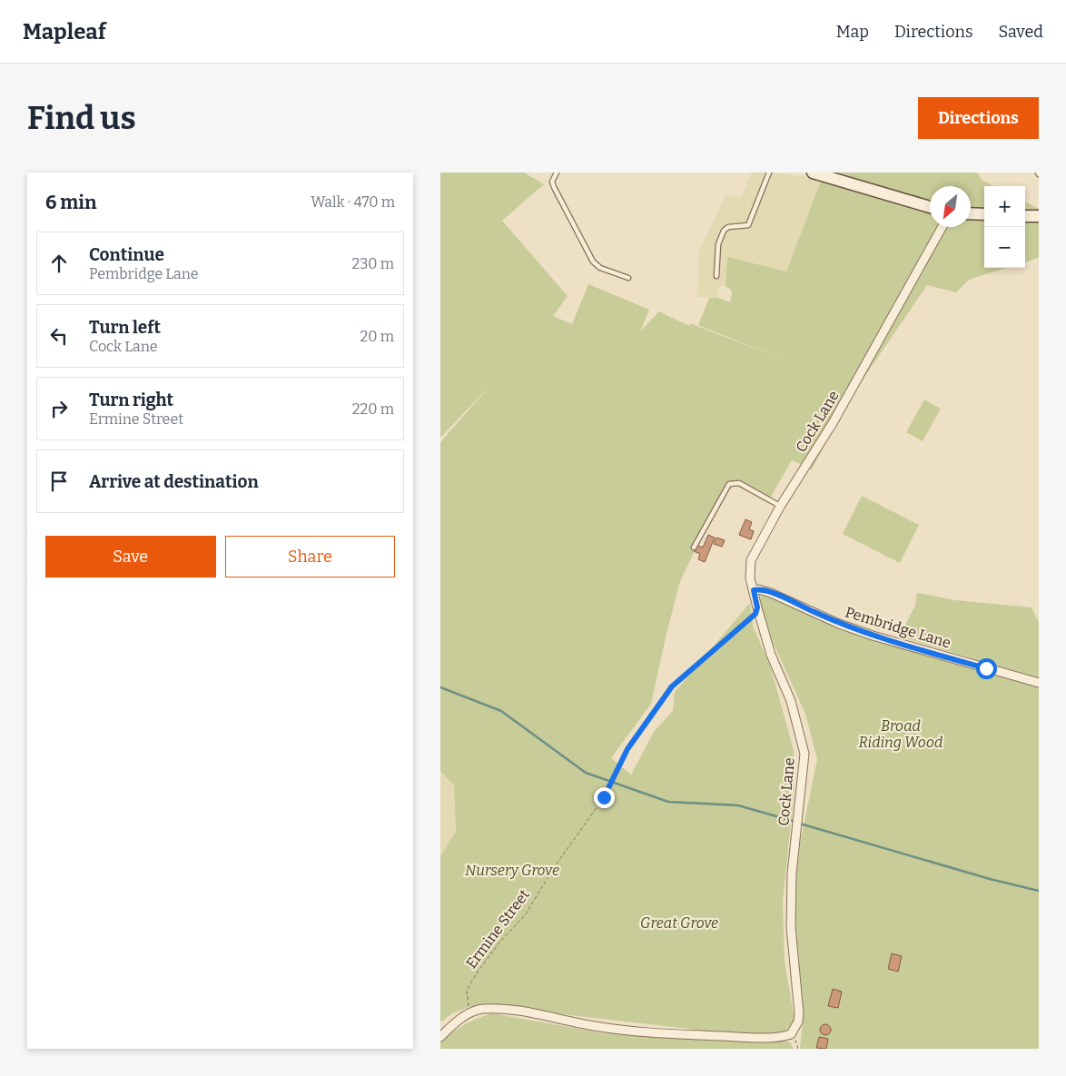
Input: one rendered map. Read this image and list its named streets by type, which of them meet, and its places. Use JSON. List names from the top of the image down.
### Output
{
  "streets": {
    "street": ["Cock Lane", "Pembridge Lane"],
    "path": ["Ermine Street"]
  },
  "crossings": [
    ["Cock Lane", "Pembridge Lane"],
    ["Cock Lane", "Ermine Street"]
  ],
  "parks": ["Broad Riding Wood", "Nursery Grove", "Great Grove"],
  "north": "bottom left",
  "page": {
    "header": "Mapleaf",
    "nav": ["Map", "Directions", "Saved"],
    "buttons": [
      "Directions",
      ["Save", "Share"]
    ],
    "title": "Find us",
    "heading": ["6 min", "Walk · 470 m"],
    "map_buttons": ["+", "−"],
    "list": [
      ["Continue", "Pembridge Lane", "230 m"],
      ["Turn left", "Cock Lane", "20 m"],
      ["Turn right", "Ermine Street", "220 m"],
      "Arrive at destination"
    ]
  }
}
